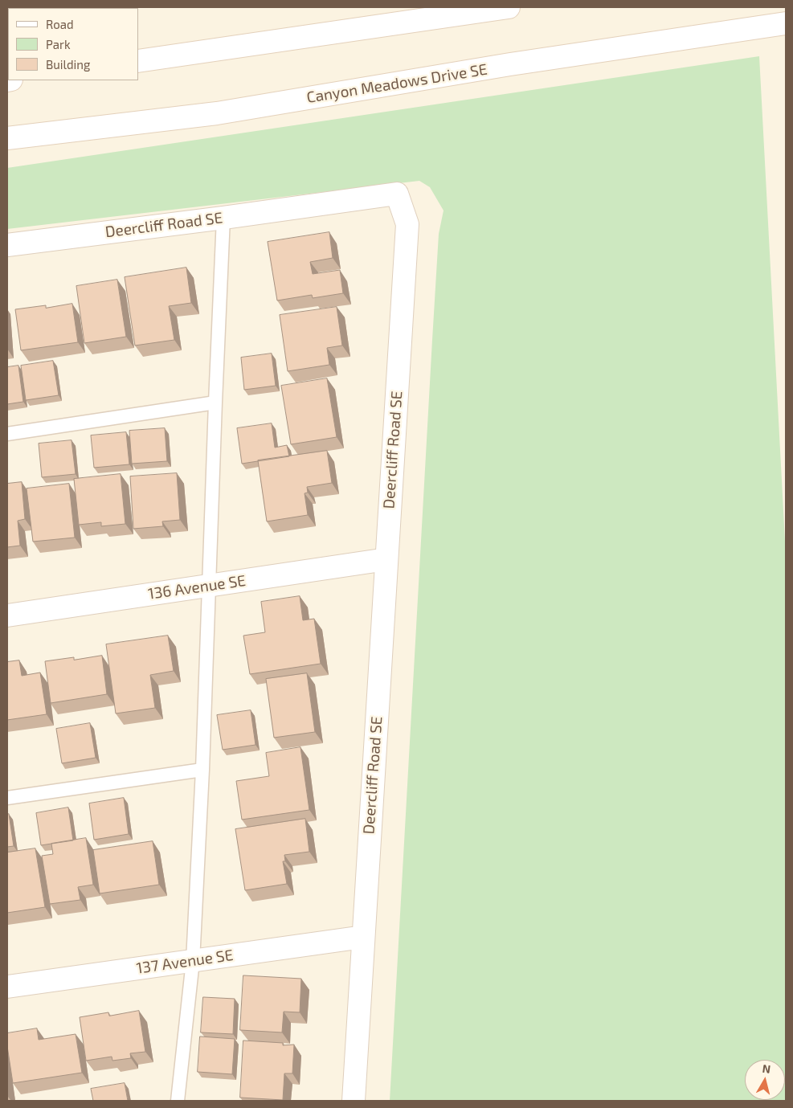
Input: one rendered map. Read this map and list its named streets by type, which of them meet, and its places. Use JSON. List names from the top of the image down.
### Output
{
  "streets": {
    "street": [
      "Canyon Meadows Drive SE",
      "Deercliff Road SE",
      "136 Avenue SE",
      "137 Avenue SE"
    ]
  },
  "crossings": [
    ["Deercliff Road SE", "136 Avenue SE"],
    ["Deercliff Road SE", "137 Avenue SE"]
  ],
  "legend": ["Road", "Park", "Building"],
  "north": "top"
}
